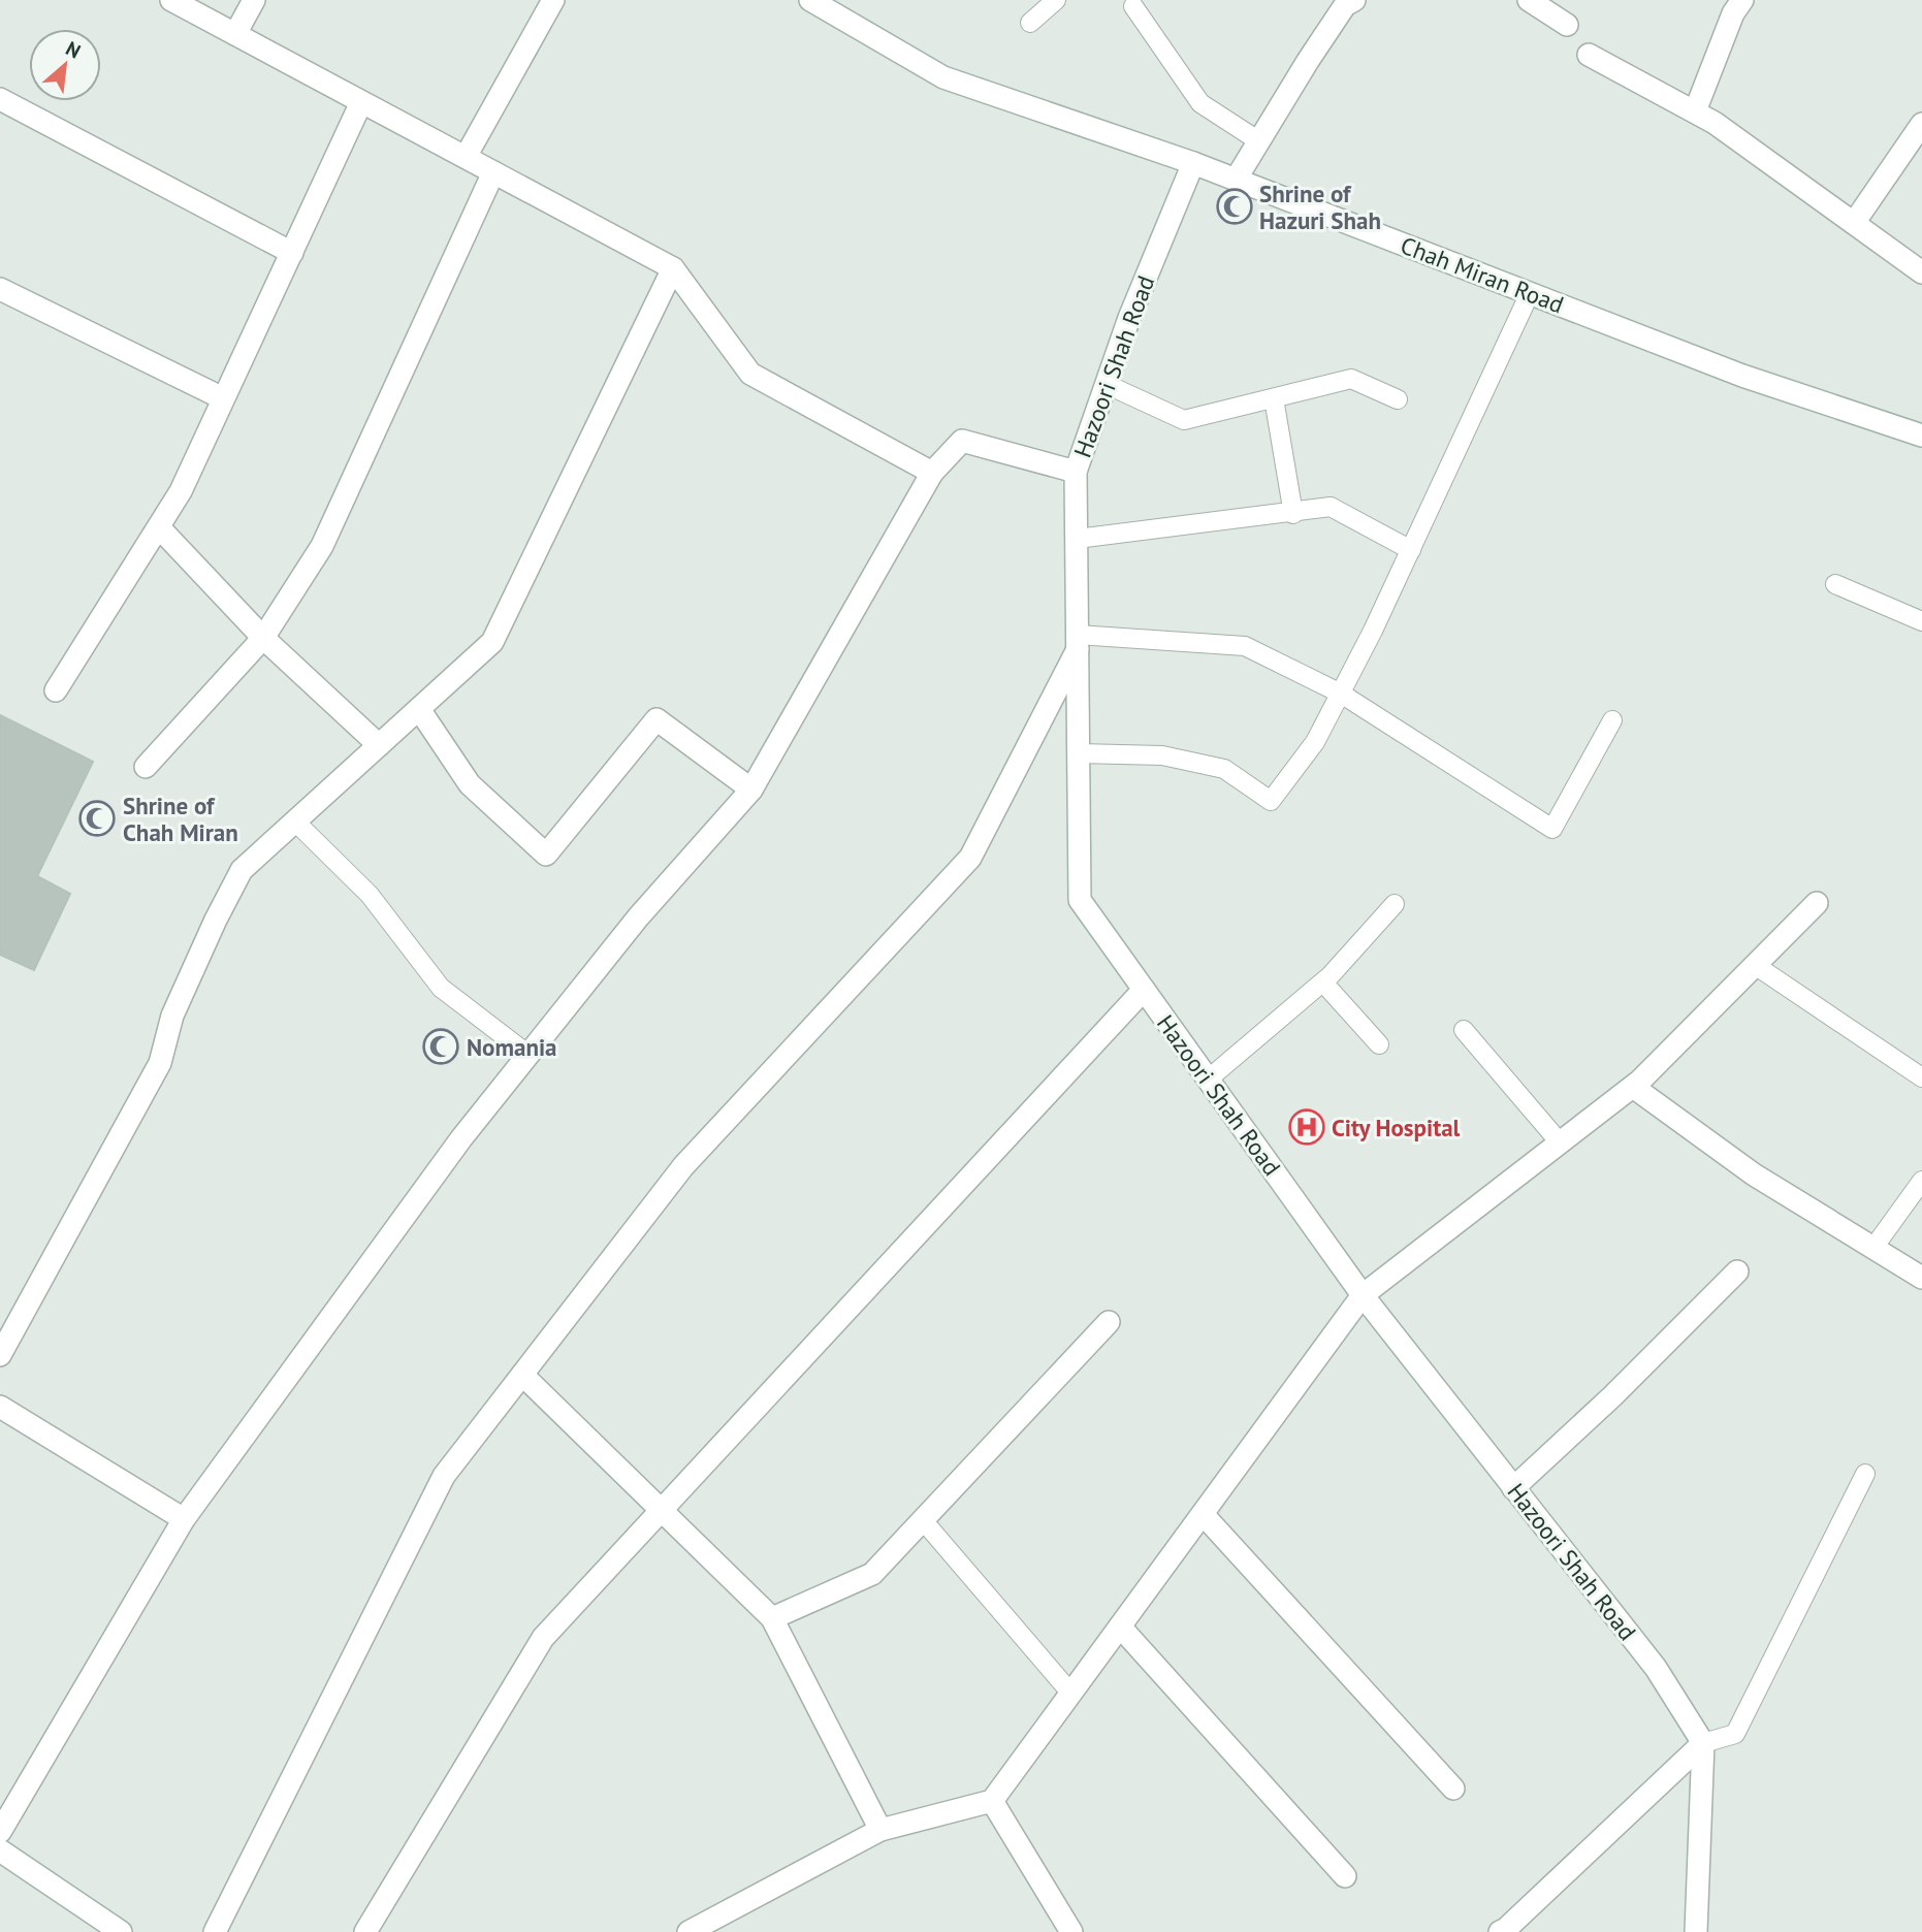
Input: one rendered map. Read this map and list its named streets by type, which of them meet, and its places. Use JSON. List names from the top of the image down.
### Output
{
  "streets": {
    "street": ["Chah Miran Road", "Hazoori Shah Road"]
  },
  "crossings": [
    ["Chah Miran Road", "Hazoori Shah Road"]
  ],
  "places": {
    "mosque": ["Shrine of Hazuri Shah", "Shrine of Chah Miran", "Nomania"],
    "hospital": ["City Hospital"]
  },
  "north": "top right"
}
